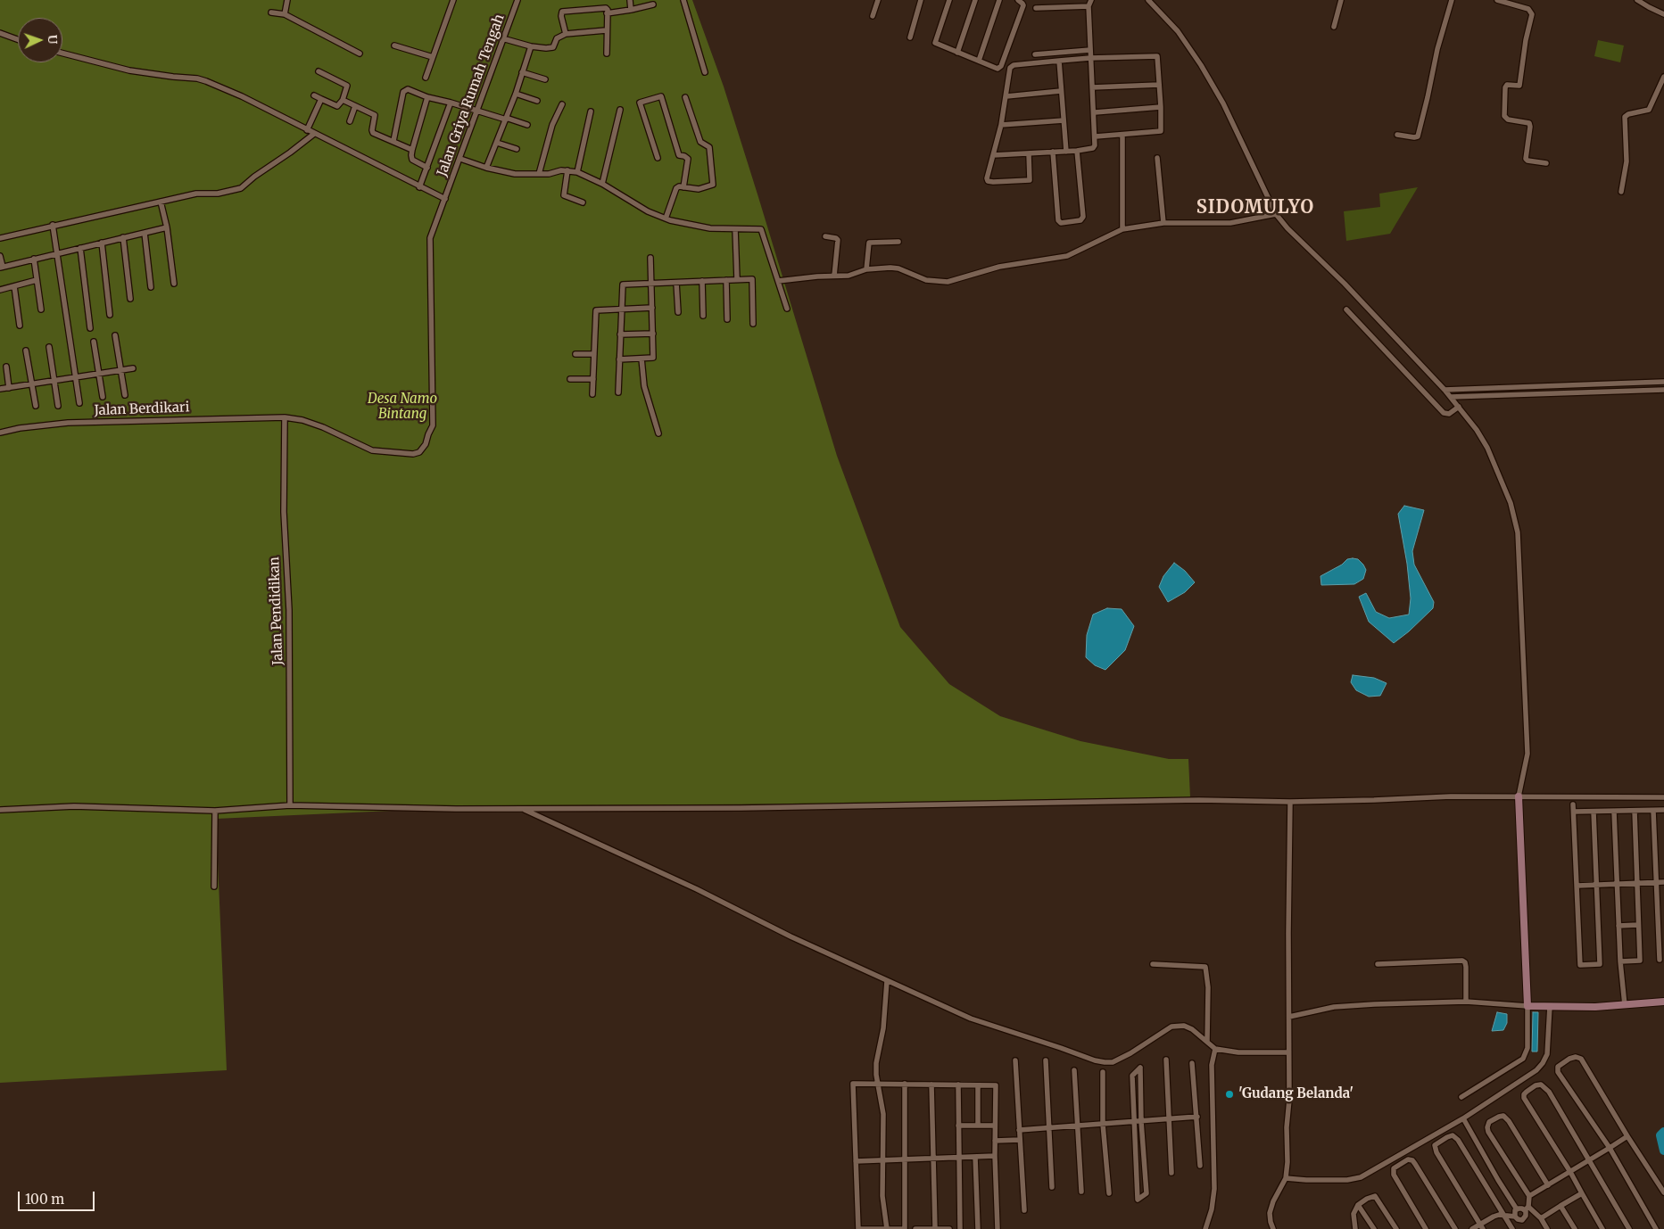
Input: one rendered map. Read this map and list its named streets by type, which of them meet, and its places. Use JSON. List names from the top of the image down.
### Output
{
  "streets": {
    "street": ["Jalan Griya Rumah Tengah", "Jalan Berdikari", "Jalan Pendidikan"]
  },
  "crossings": [
    ["Jalan Griya Rumah Tengah", "Jalan Berdikari"],
    ["Jalan Griya Rumah Tengah", "Jalan Pendidikan"],
    ["Jalan Berdikari", "Jalan Pendidikan"]
  ],
  "districts": ["SIDOMULYO"],
  "parks": ["Desa Namo Bintang"],
  "places": ["'Gudang Belanda'"],
  "scale_bar": "100 m",
  "north": "right"
}
